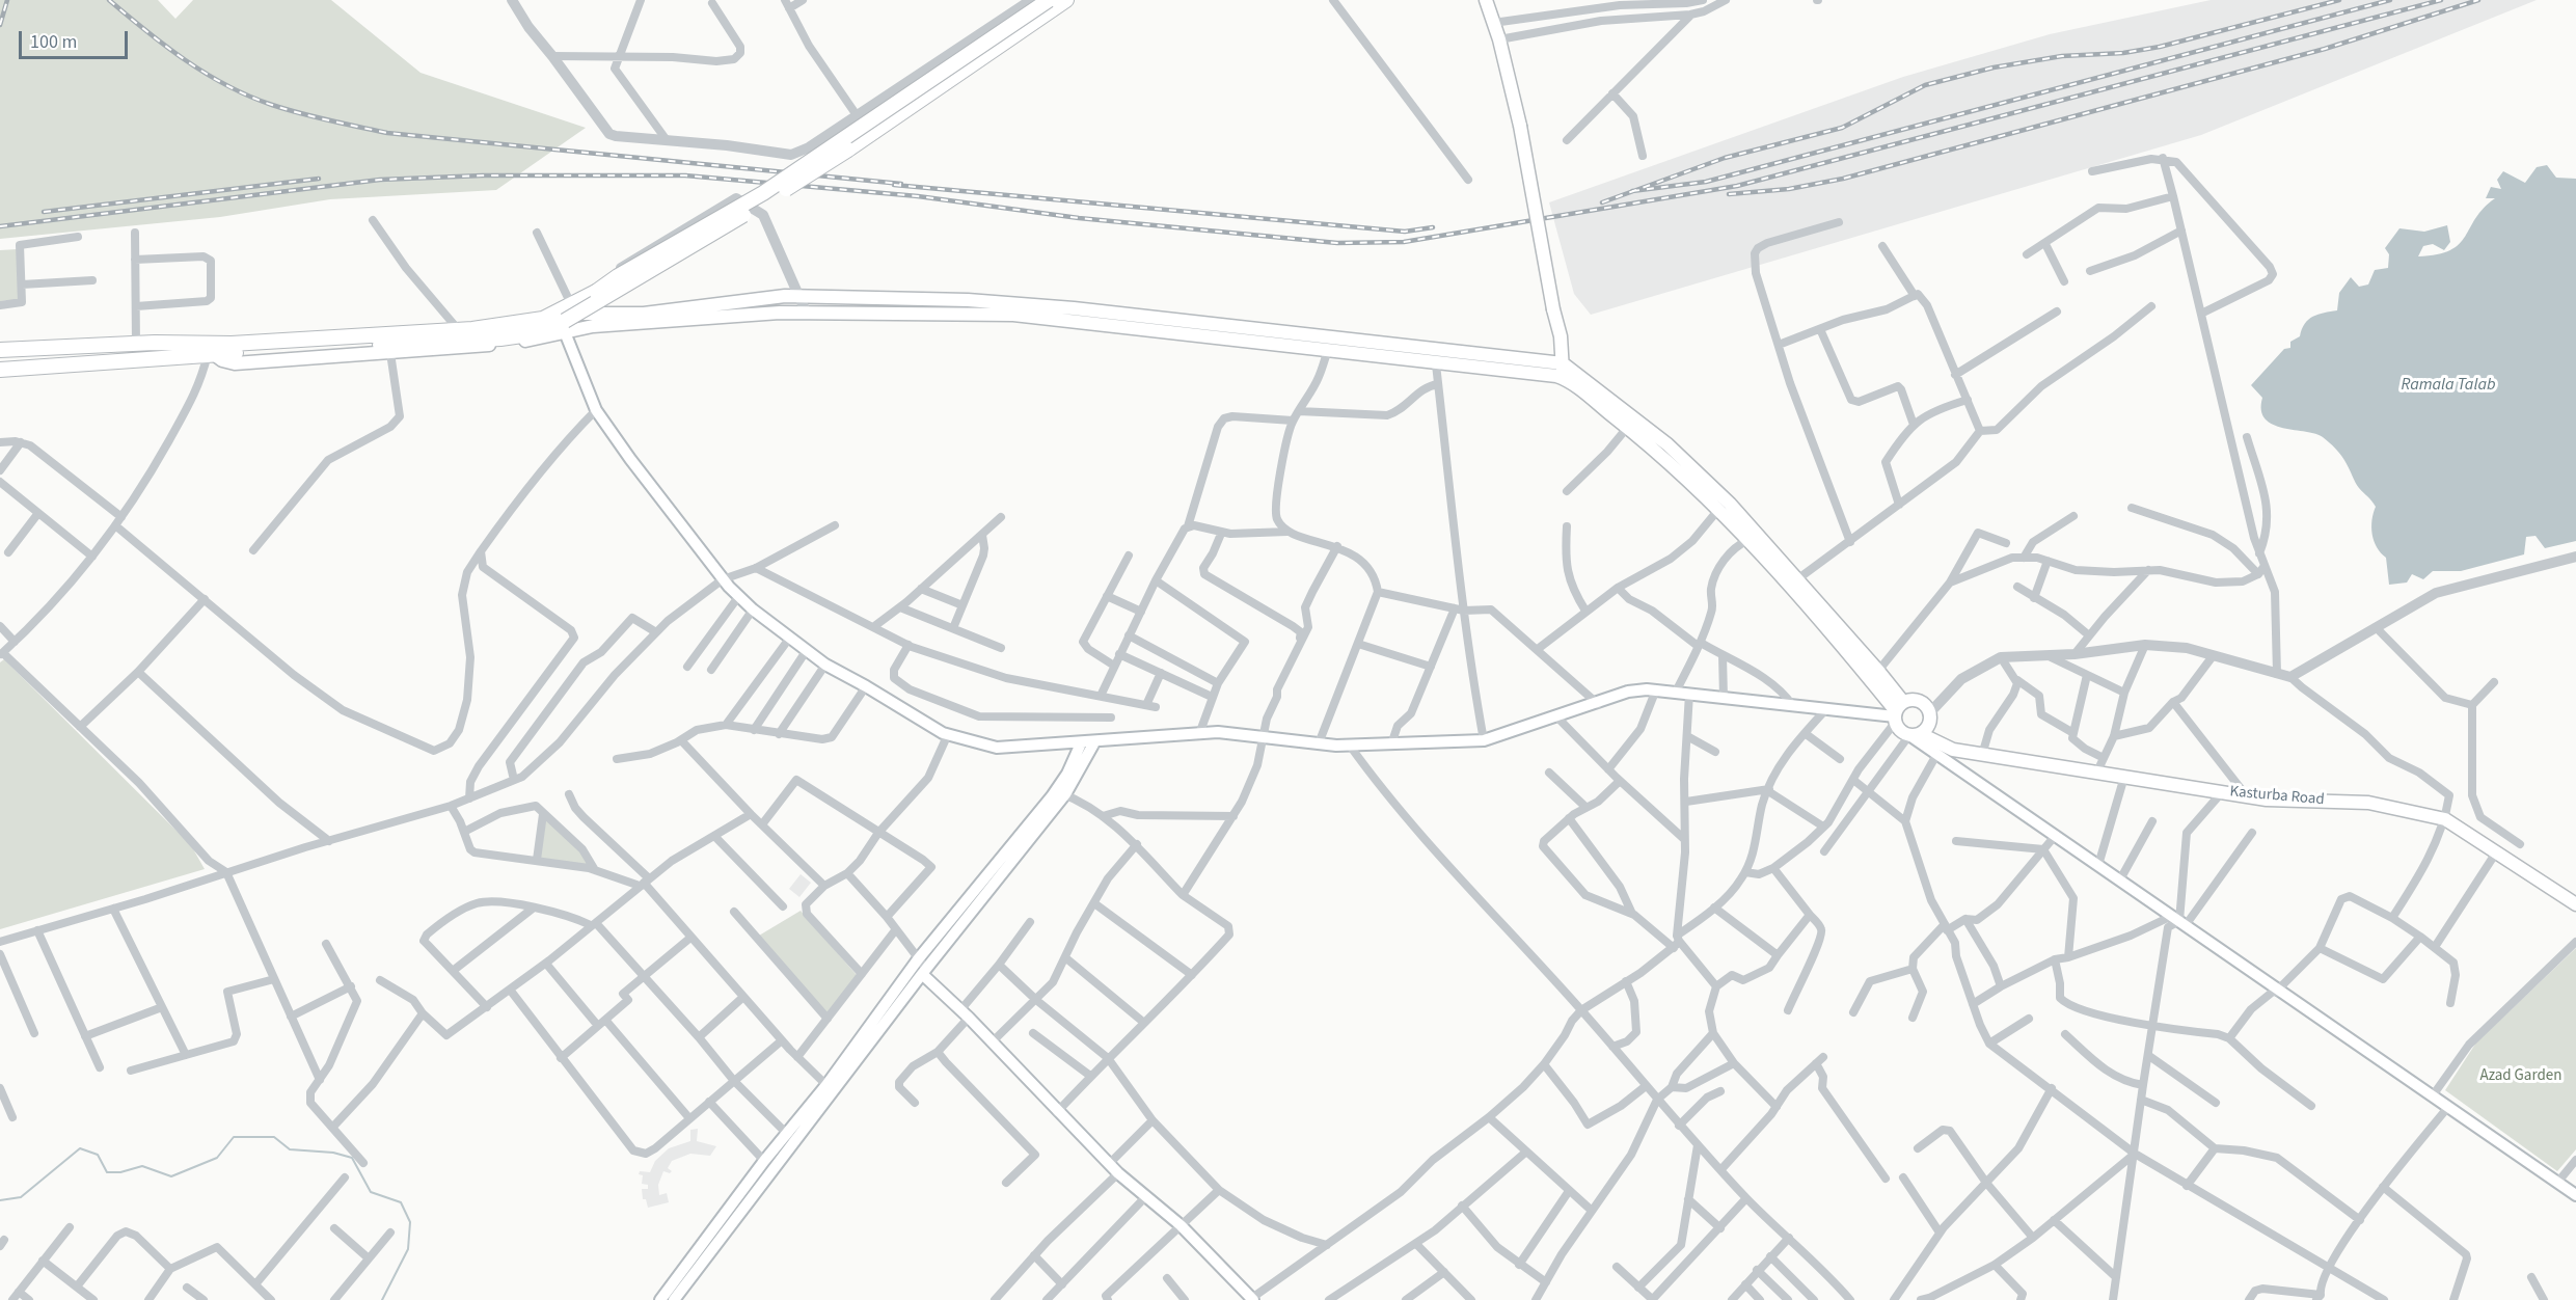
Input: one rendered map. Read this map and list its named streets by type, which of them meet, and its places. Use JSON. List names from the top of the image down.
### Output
{
  "streets": {
    "main road": ["Kasturba Road"]
  },
  "water": ["Ramala Talab"],
  "parks": ["Azad Garden"],
  "scale_bar": "100 m"
}
